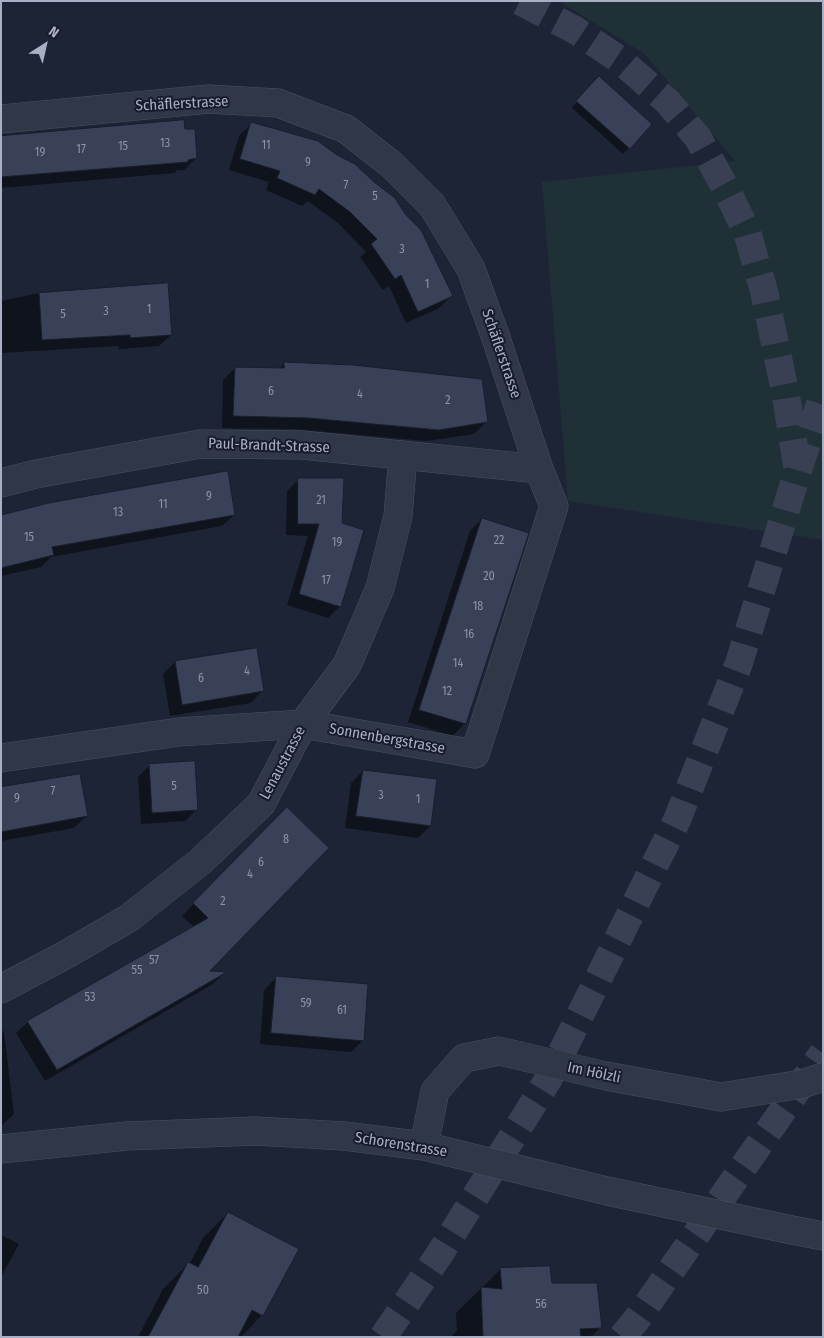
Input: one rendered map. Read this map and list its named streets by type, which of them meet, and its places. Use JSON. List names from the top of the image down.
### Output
{
  "streets": {
    "street": [
      "Schäflerstrasse",
      "Paul-Brandt-Strasse",
      "Sonnenbergstrasse",
      "Lenaustrasse",
      "Im Hölzli",
      "Schorenstrasse"
    ]
  },
  "crossings": [
    ["Schäflerstrasse", "Paul-Brandt-Strasse"],
    ["Schäflerstrasse", "Sonnenbergstrasse"],
    ["Paul-Brandt-Strasse", "Sonnenbergstrasse"],
    ["Paul-Brandt-Strasse", "Lenaustrasse"],
    ["Sonnenbergstrasse", "Lenaustrasse"],
    ["Im Hölzli", "Schorenstrasse"]
  ],
  "house_numbers": [
    "13",
    "11",
    "15",
    "17",
    "19",
    "9",
    "7",
    "5",
    "3",
    "1",
    "1",
    "3",
    "5",
    "6",
    "4",
    "2",
    "9",
    "21",
    "11",
    "13",
    "15",
    "22",
    "19",
    "20",
    "17",
    "18",
    "16",
    "14",
    "4",
    "6",
    "12",
    "5",
    "7",
    "3",
    "9",
    "1",
    "8",
    "6",
    "4",
    "2",
    "57",
    "55",
    "53",
    "59",
    "61",
    "50",
    "56"
  ],
  "north": "top right"
}
